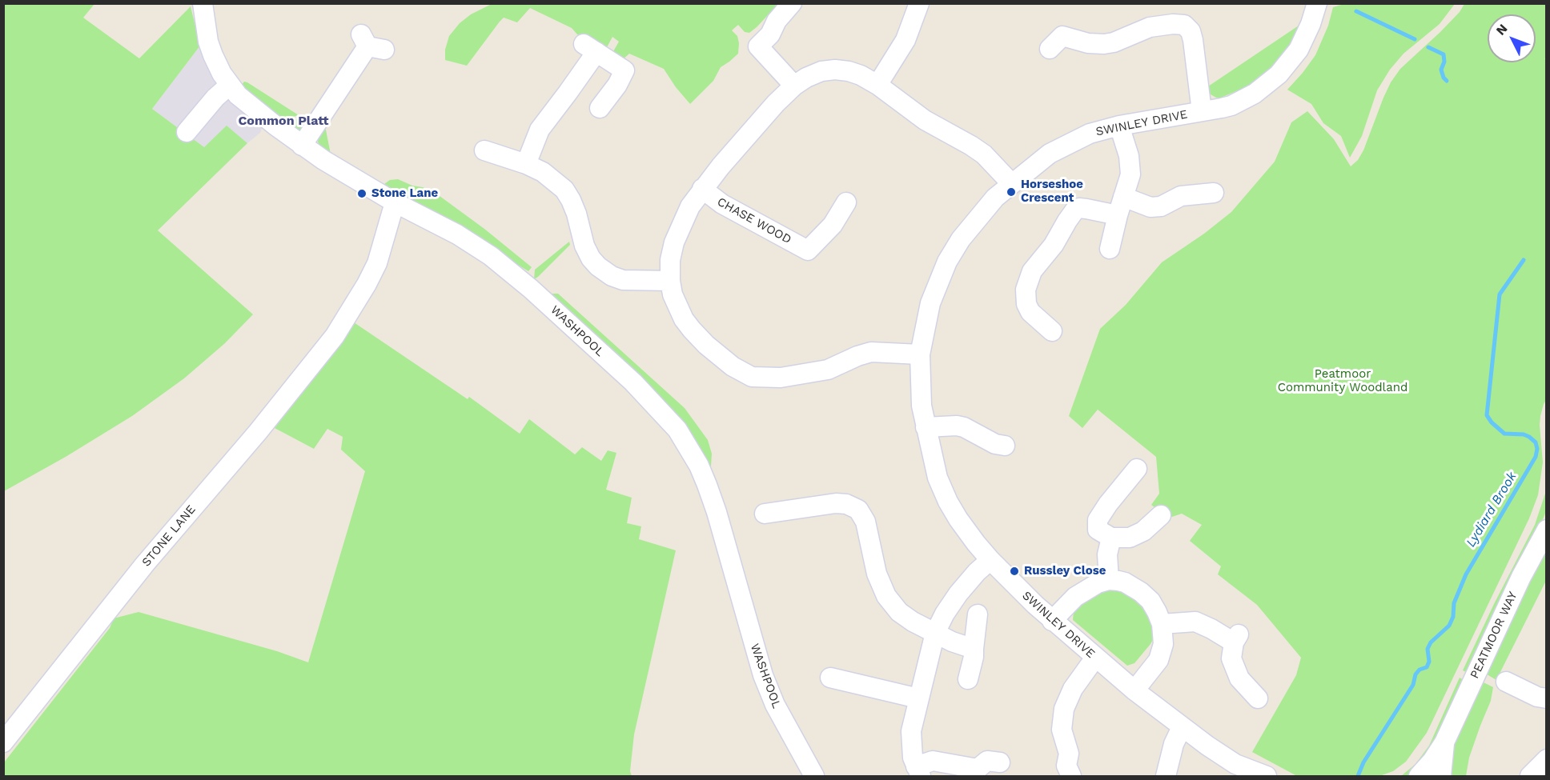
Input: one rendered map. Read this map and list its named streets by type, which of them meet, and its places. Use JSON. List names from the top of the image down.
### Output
{
  "streets": {
    "street": [
      "SWINLEY DRIVE",
      "CHASE WOOD",
      "WASHPOOL",
      "STONE LANE",
      "PEATMOOR WAY"
    ]
  },
  "crossings": [
    ["WASHPOOL", "STONE LANE"]
  ],
  "districts": ["Common Platt"],
  "water": ["Lydiard Brook"],
  "parks": ["Peatmoor Community Woodland"],
  "places": ["Horseshoe Crescent", "Stone Lane", "Russley Close"],
  "north": "top left"
}
